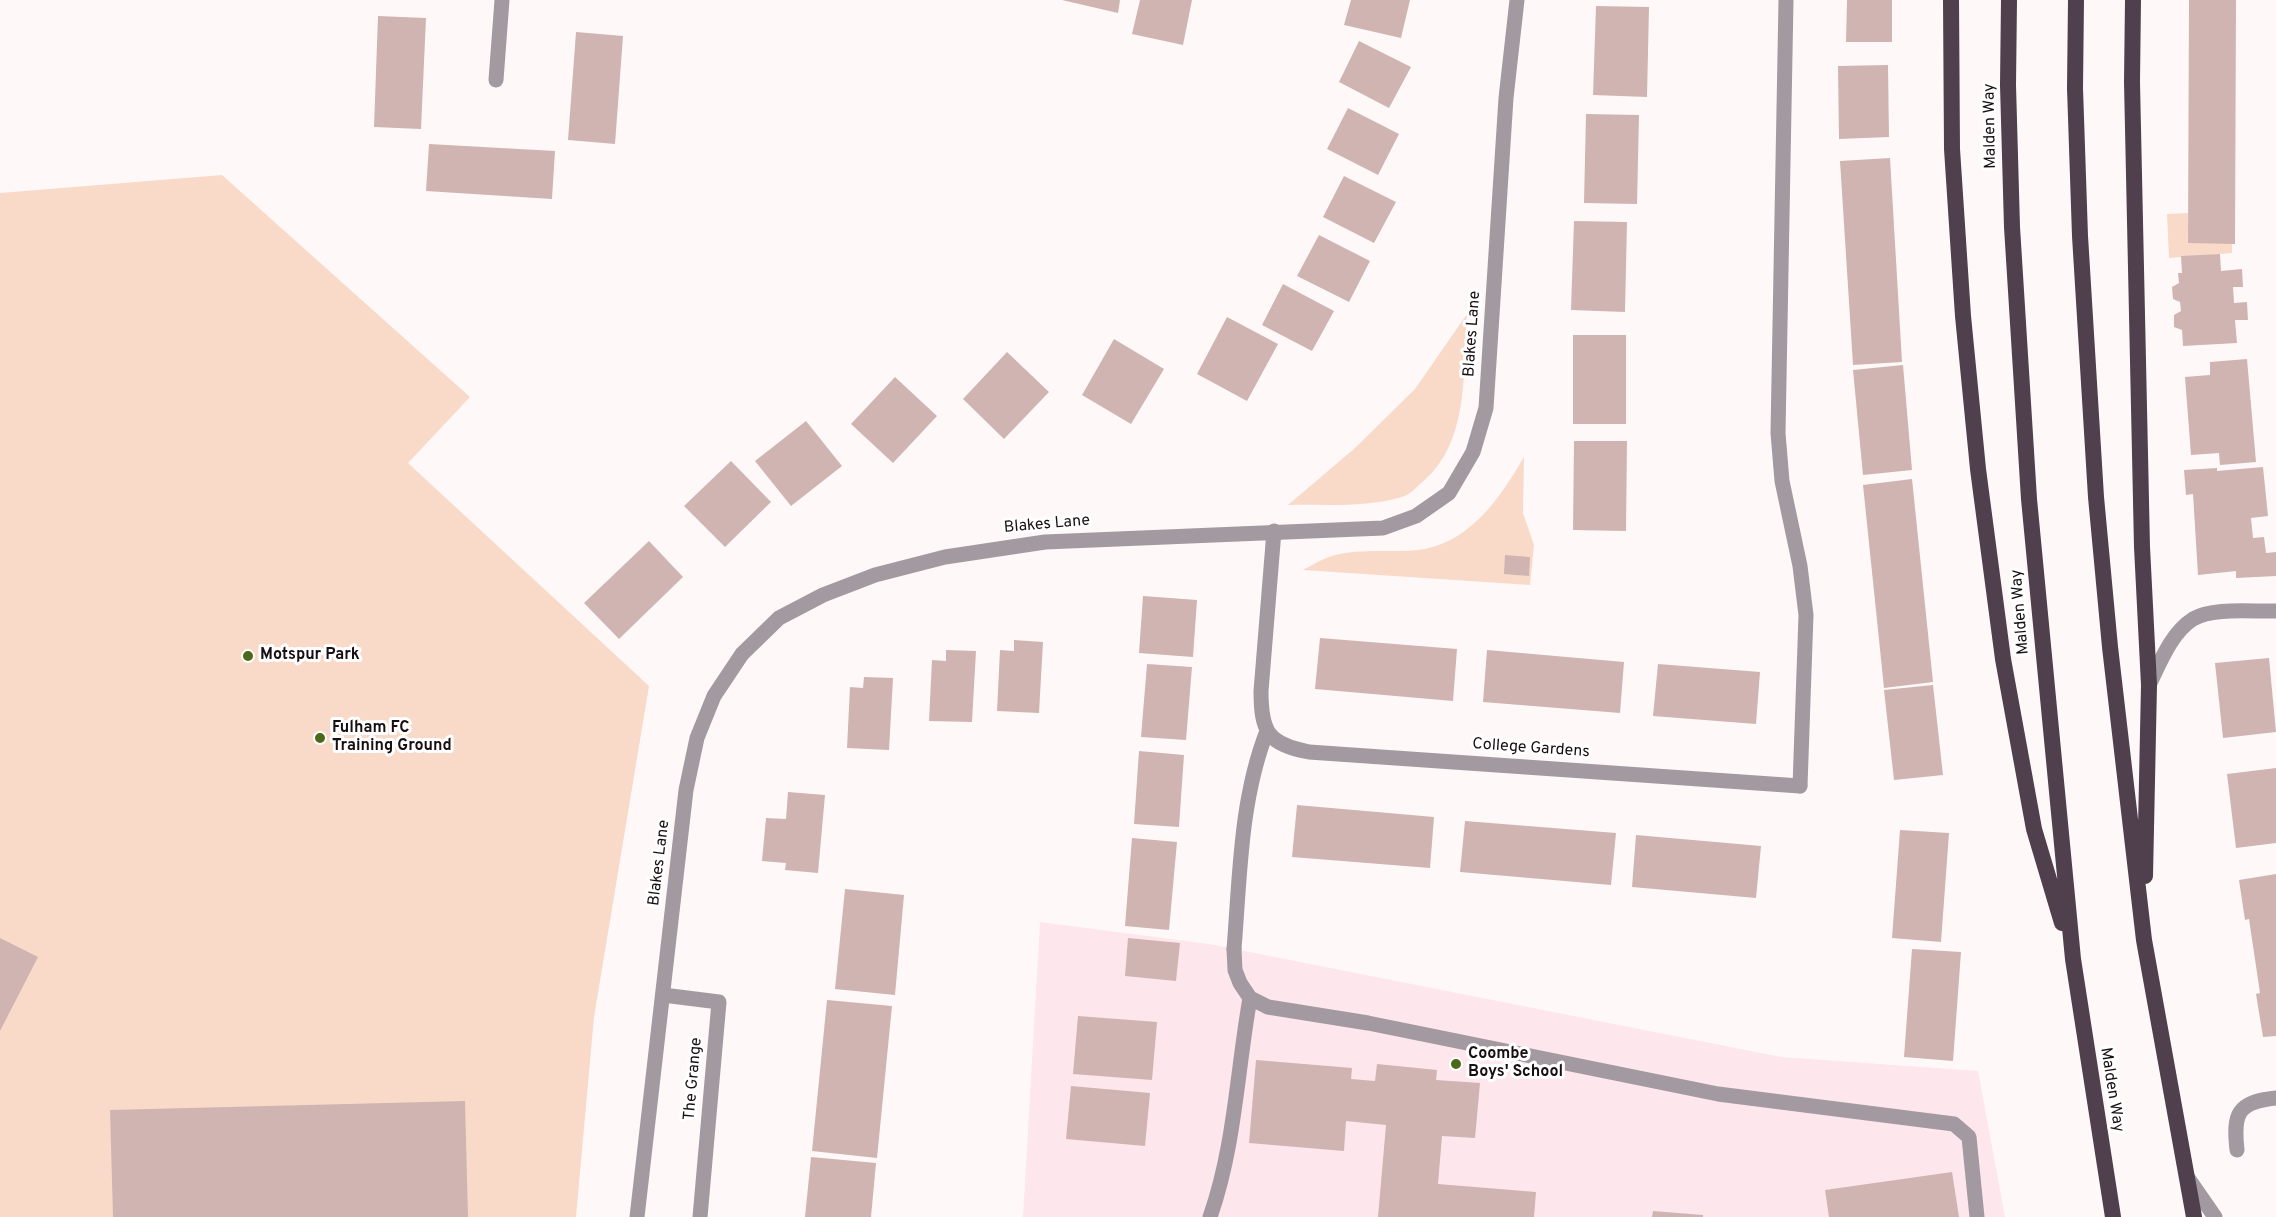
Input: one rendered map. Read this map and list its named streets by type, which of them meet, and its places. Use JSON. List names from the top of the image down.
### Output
{
  "streets": {
    "highway": ["Malden Way"],
    "street": ["Blakes Lane", "College Gardens", "The Grange"]
  },
  "crossings": [
    ["Blakes Lane", "The Grange"]
  ],
  "places": ["Motspur Park", "Fulham FC Training Ground", "Coombe Boys' School"]
}
